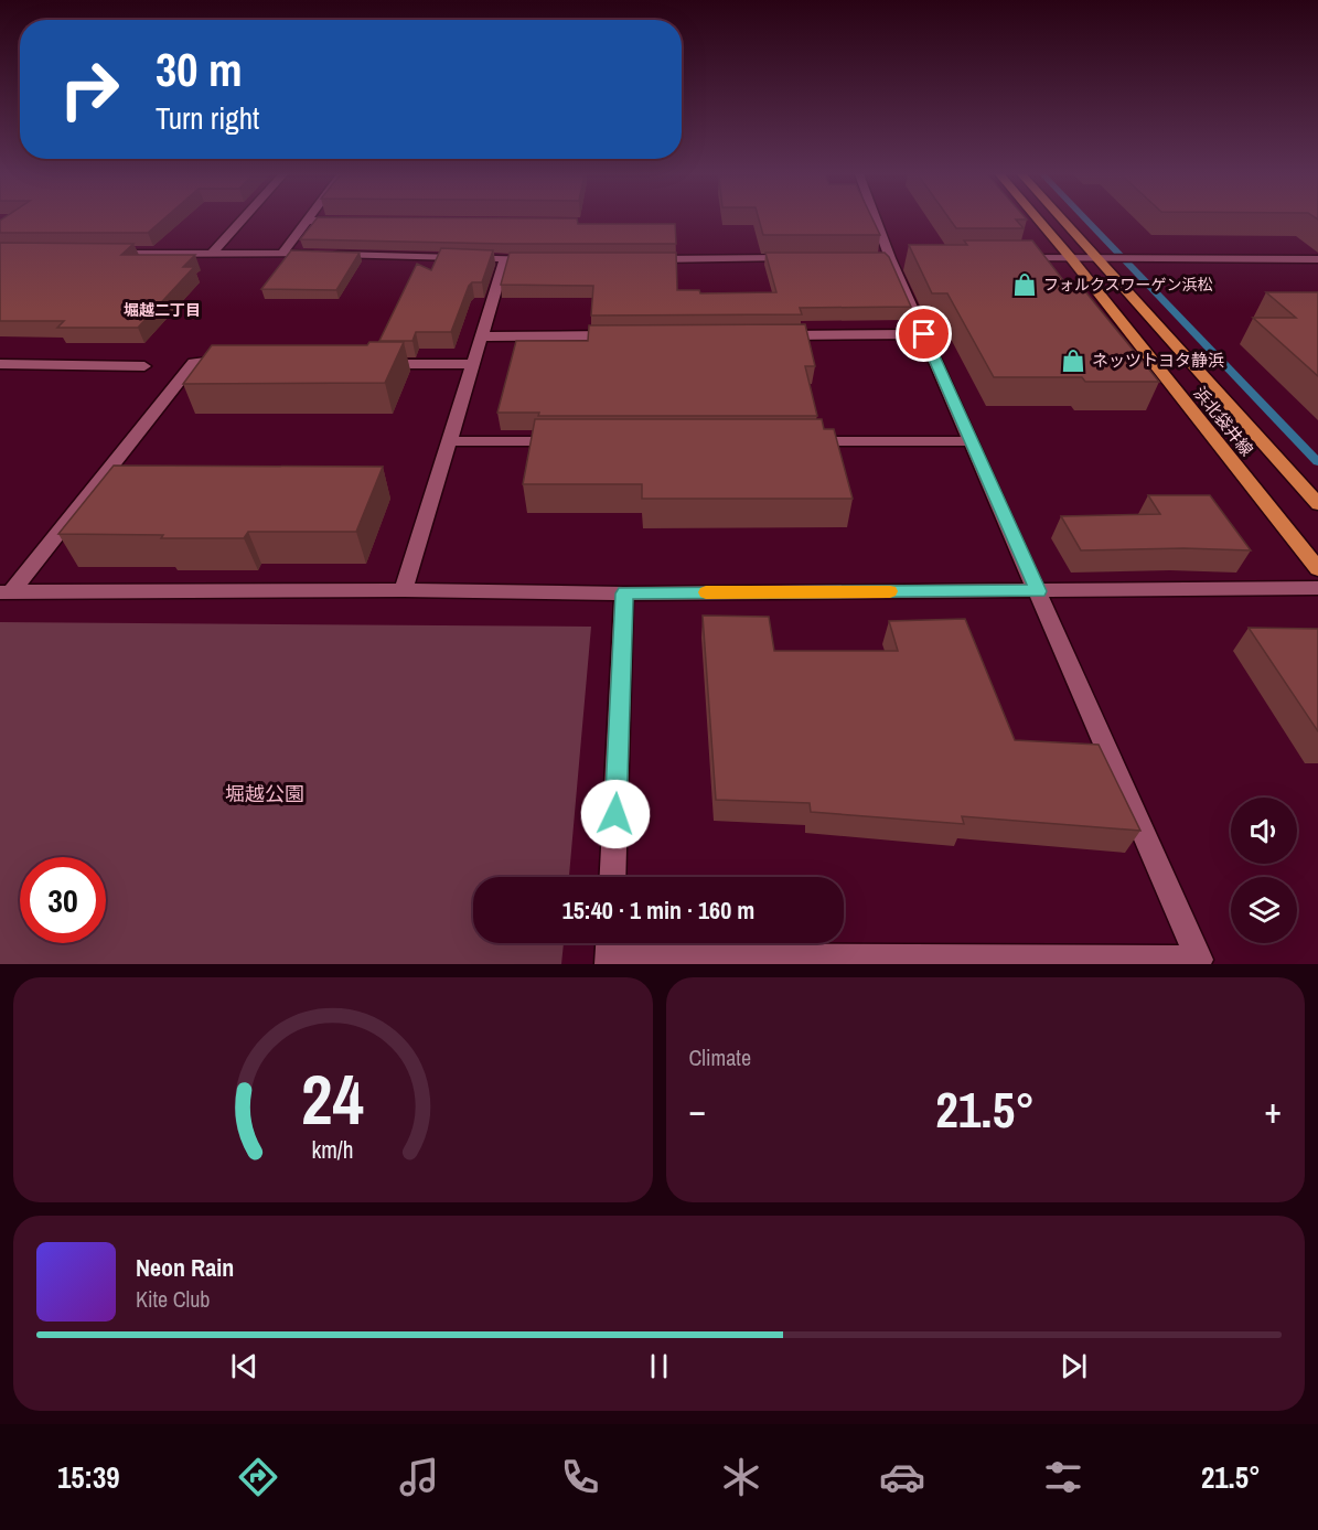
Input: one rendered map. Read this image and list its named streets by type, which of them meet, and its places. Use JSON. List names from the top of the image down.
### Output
{
  "streets": {
    "main road": ["浜北袋井線"]
  },
  "districts": ["堀越二丁目"],
  "parks": ["堀越公園"],
  "places": {
    "shop": ["フォルクスワーゲン浜松", "ネッツトヨタ静浜"]
  },
  "page": {
    "turn": ["30 m", "Turn right"],
    "limit": "30",
    "trip": "15:40 · 1 min · 160 m",
    "tile": "Climate",
    "heat": ["−", "21.5°", "+"],
    "song": ["Neon Rain", "Kite Club"],
    "tabs": ["15:39", "21.5°"],
    "gauge": ["24", "km/h"]
  }
}
